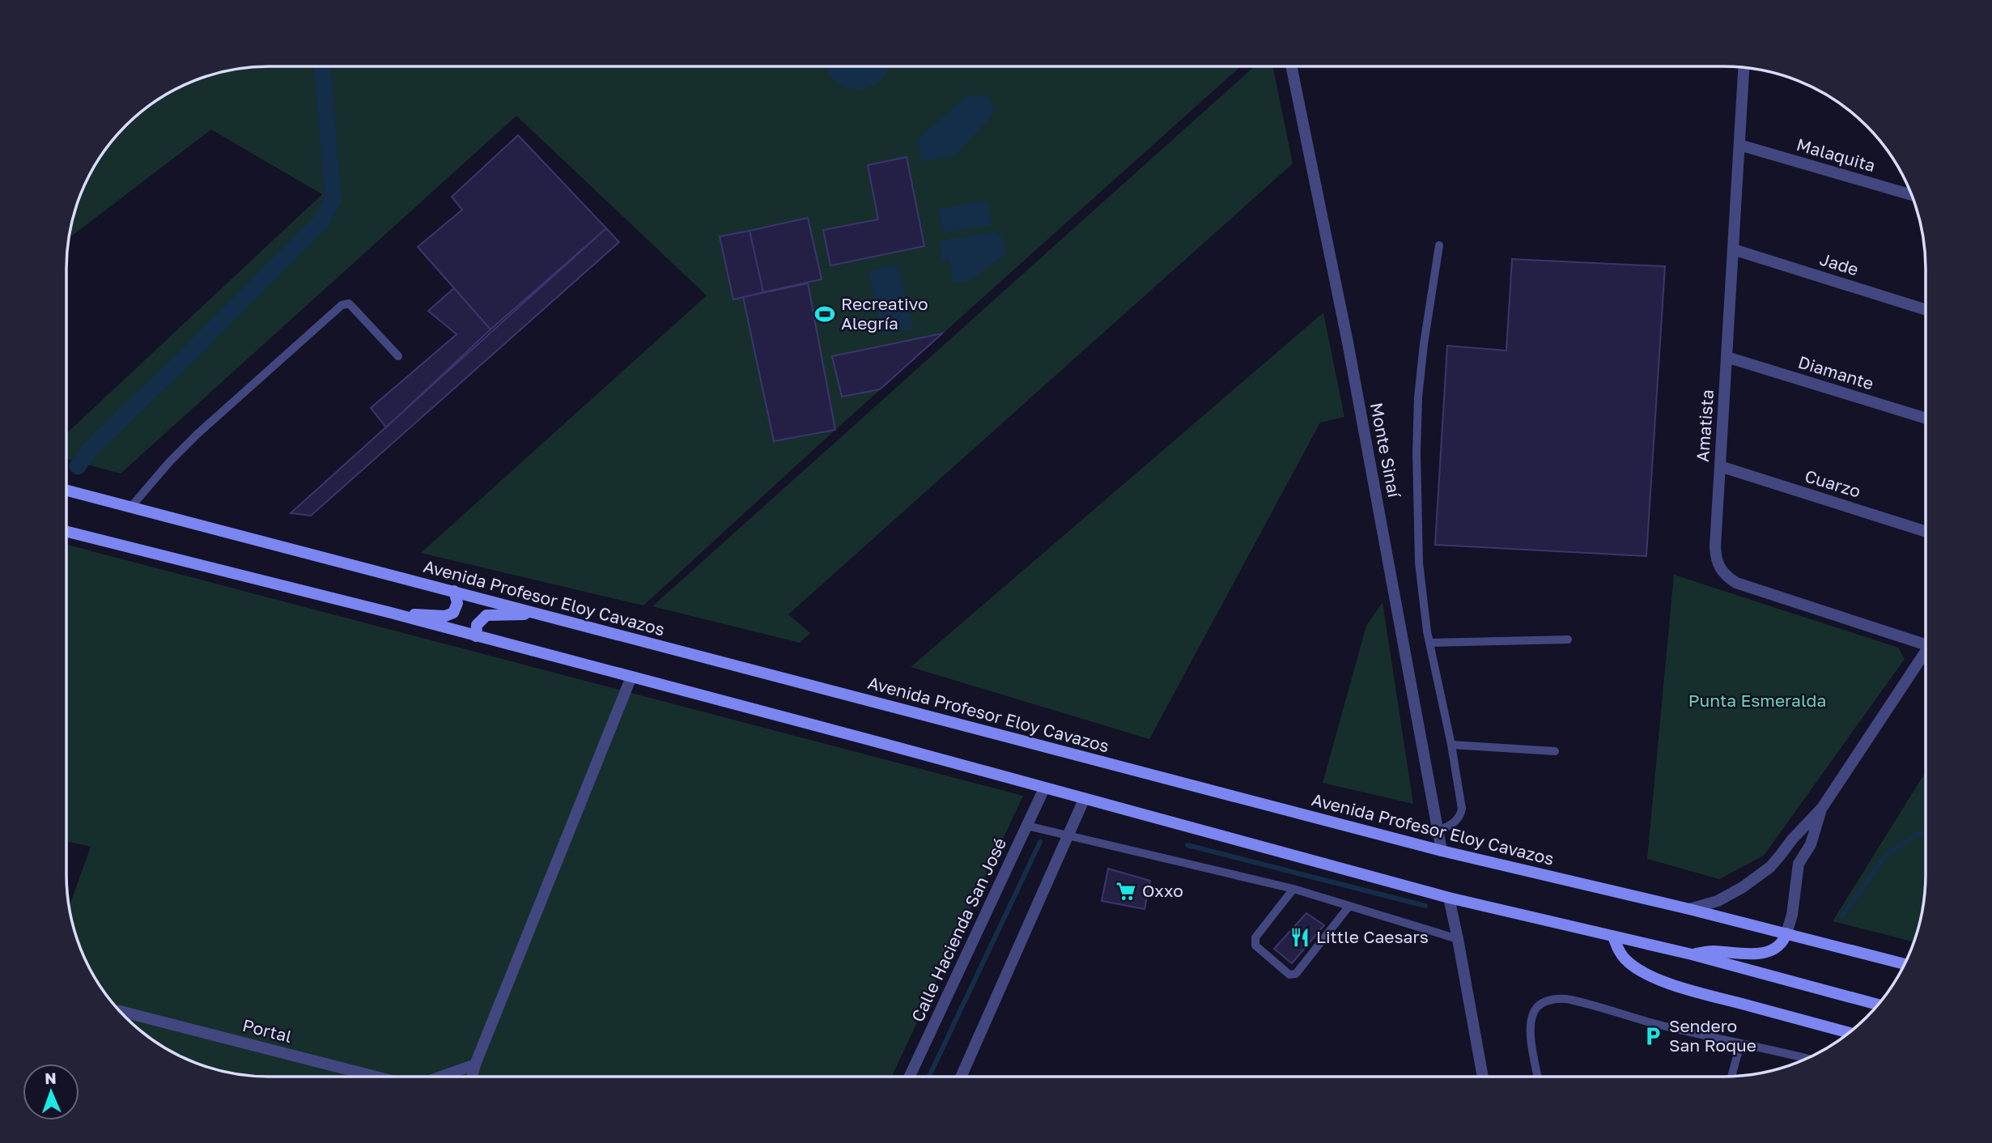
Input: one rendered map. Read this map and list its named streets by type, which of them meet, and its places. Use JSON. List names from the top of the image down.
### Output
{
  "streets": {
    "main road": ["Avenida Profesor Eloy Cavazos"],
    "street": [
      "Malaquita",
      "Jade",
      "Diamante",
      "Amatista",
      "Monte Sinaí",
      "Cuarzo",
      "Calle Hacienda San José",
      "Portal"
    ]
  },
  "crossings": [
    ["Malaquita", "Amatista"],
    ["Jade", "Amatista"],
    ["Diamante", "Amatista"],
    ["Amatista", "Cuarzo"],
    ["Monte Sinaí", "Avenida Profesor Eloy Cavazos"]
  ],
  "parks": ["Punta Esmeralda"],
  "places": {
    "sports": ["Recreativo Alegría"],
    "supermarket": ["Oxxo"],
    "restaurant": ["Little Caesars"],
    "parking": ["Sendero San Roque"]
  },
  "north": "top"
}
